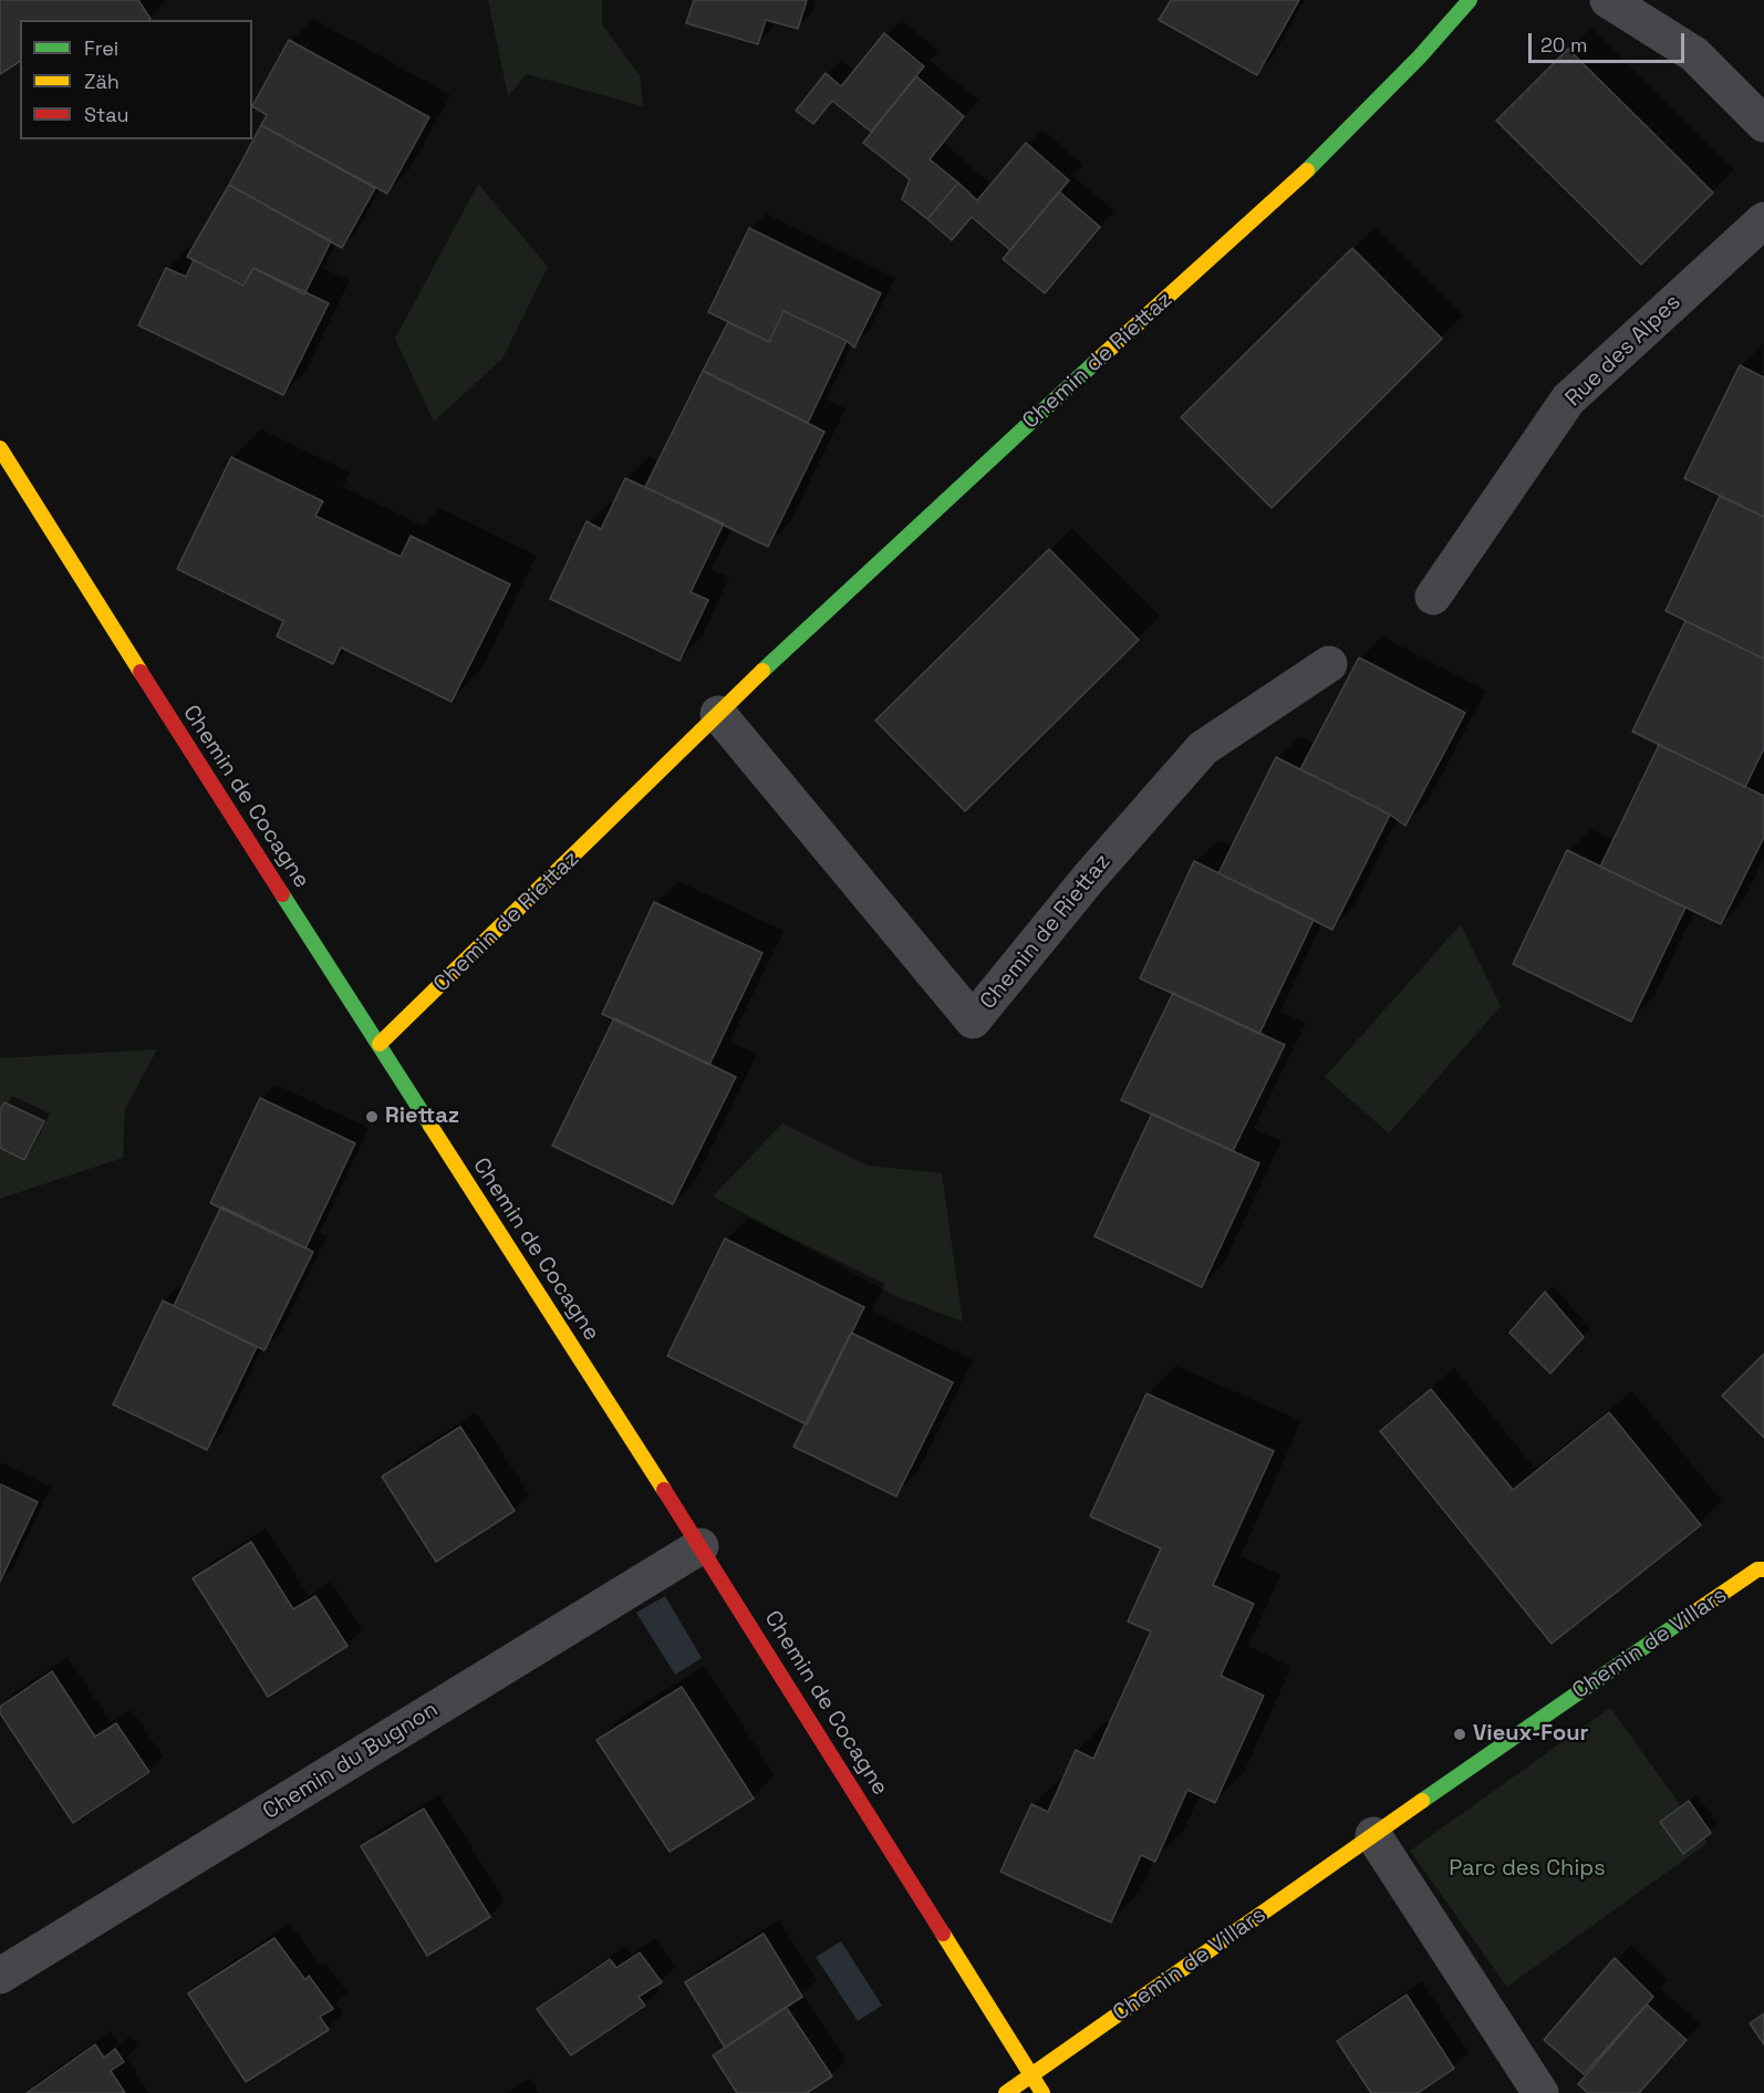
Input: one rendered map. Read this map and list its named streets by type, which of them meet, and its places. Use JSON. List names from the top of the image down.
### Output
{
  "streets": {
    "street": [
      "Rue des Alpes",
      "Chemin de Riettaz",
      "Chemin de Cocagne",
      "Chemin de Villars",
      "Chemin du Bugnon"
    ]
  },
  "crossings": [
    ["Chemin de Riettaz", "Chemin de Cocagne"],
    ["Chemin de Cocagne", "Chemin de Villars"],
    ["Chemin de Cocagne", "Chemin du Bugnon"]
  ],
  "parks": ["Parc des Chips"],
  "places": ["Riettaz", "Vieux-Four"],
  "legend": ["Frei", "Zäh", "Stau"],
  "scale_bar": "20 m"
}
